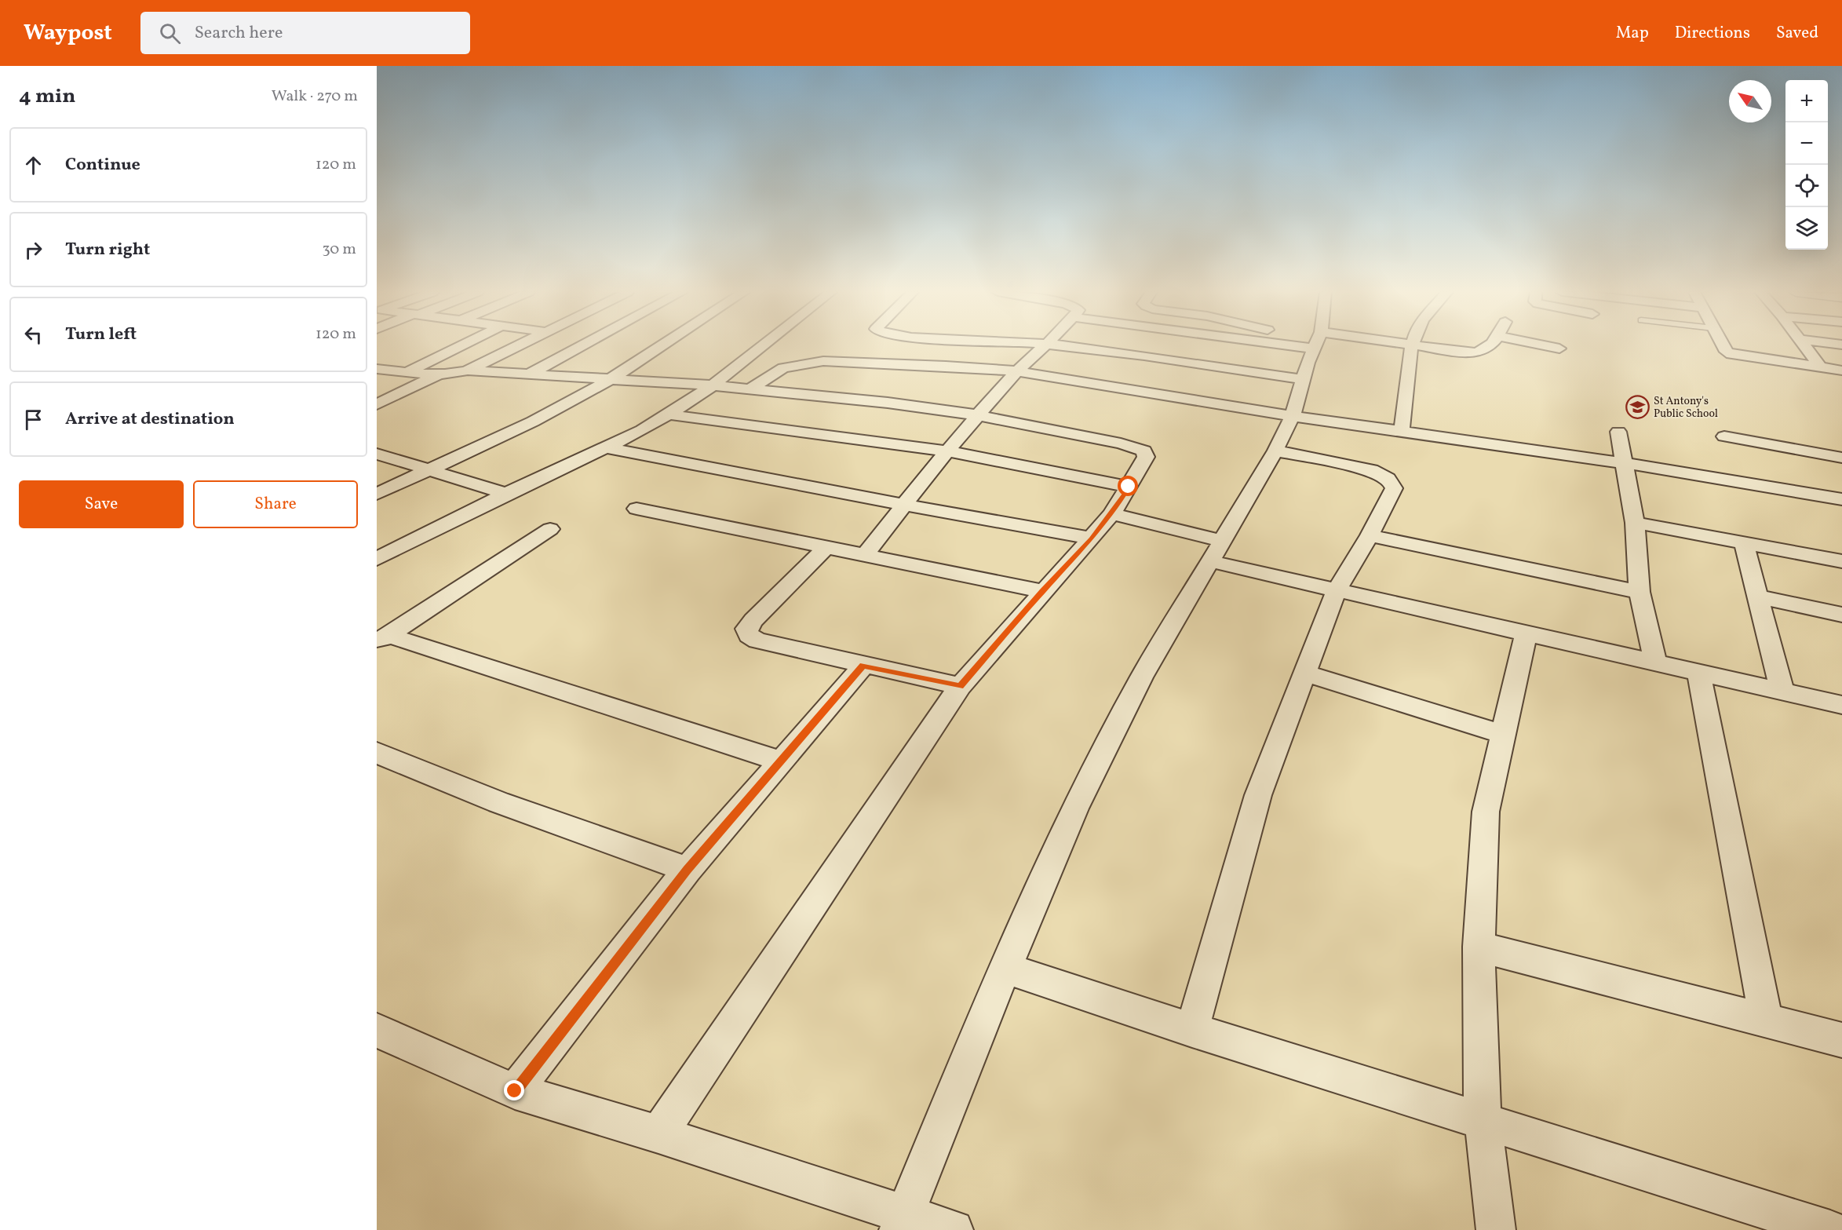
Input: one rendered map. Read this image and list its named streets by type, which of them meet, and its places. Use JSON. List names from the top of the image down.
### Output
{
  "places": {
    "school or university": ["St Antony's Public School"]
  },
  "north": "top left",
  "page": {
    "header": "Waypost",
    "search": "Search here",
    "nav": ["Map", "Directions", "Saved"],
    "heading": ["4 min", "Walk · 270 m"],
    "map_buttons": ["+", "−"],
    "list": [
      ["Continue", "120 m"],
      ["Turn right", "30 m"],
      ["Turn left", "120 m"],
      "Arrive at destination"
    ],
    "buttons": ["Save", "Share"]
  }
}
